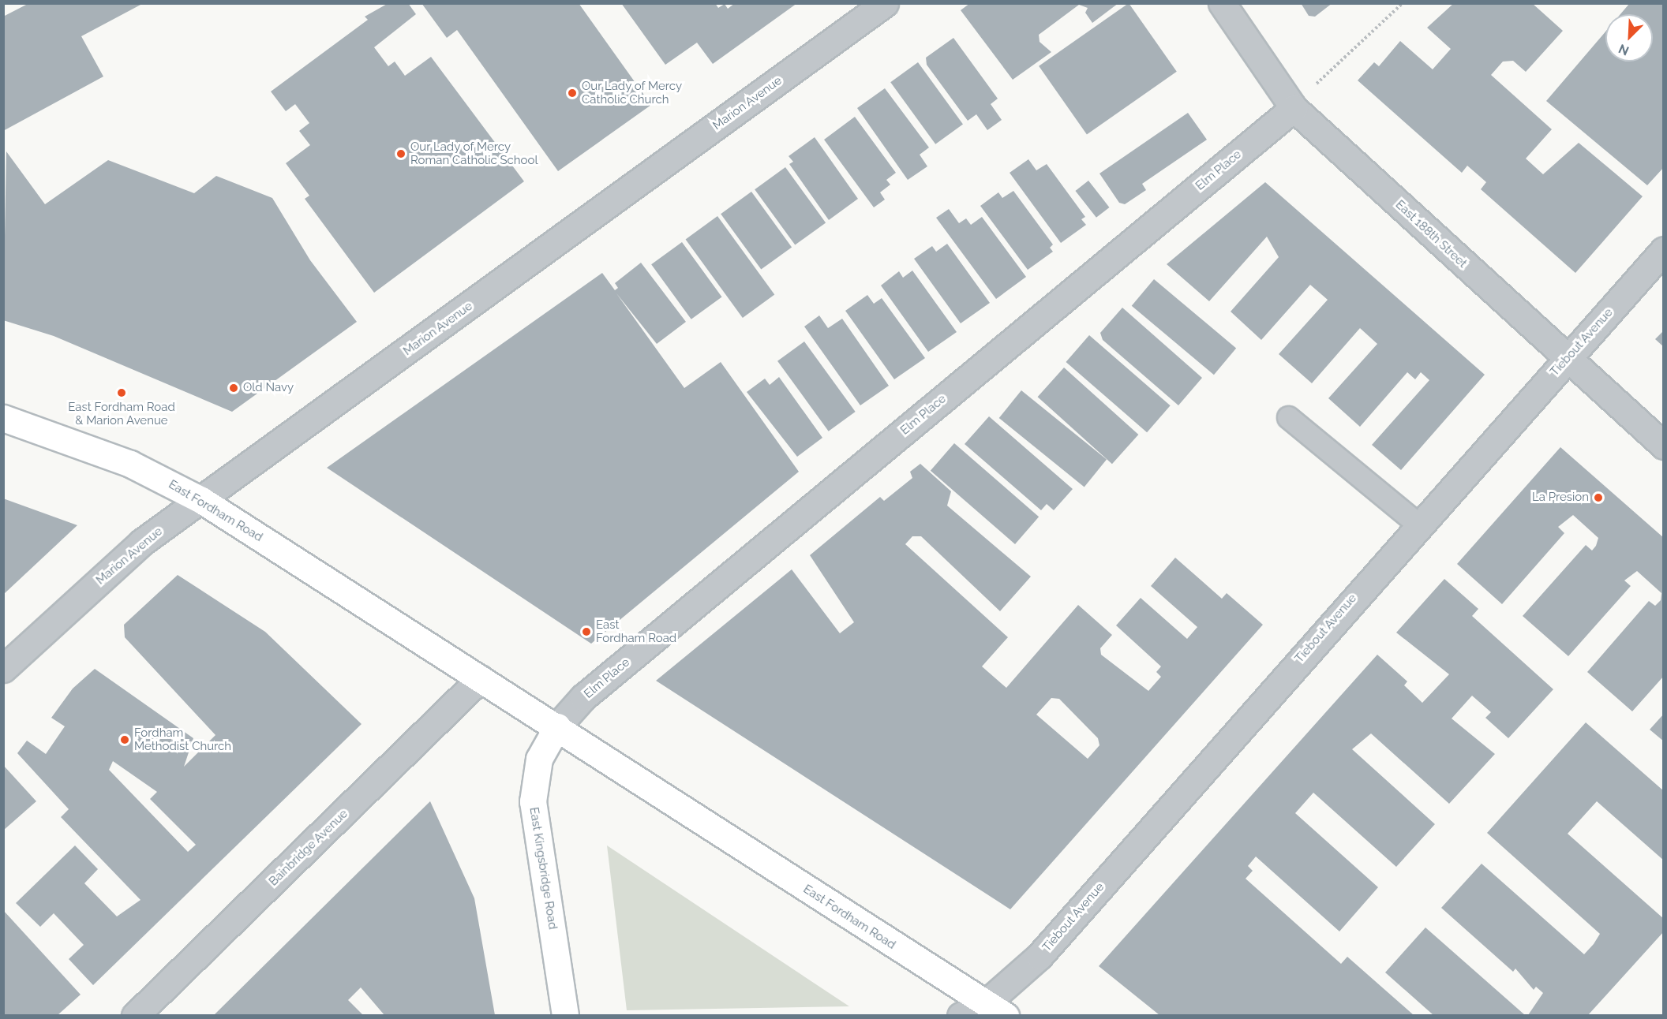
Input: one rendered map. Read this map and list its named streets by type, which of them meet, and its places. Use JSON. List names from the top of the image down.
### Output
{
  "streets": {
    "main road": ["East Fordham Road", "East Kingsbridge Road"],
    "street": [
      "Marion Avenue",
      "Elm Place",
      "East 188th Street",
      "Tiebout Avenue",
      "Bainbridge Avenue"
    ]
  },
  "crossings": [
    ["Marion Avenue", "East Fordham Road"],
    ["Elm Place", "East 188th Street"],
    ["Elm Place", "East Fordham Road"],
    ["Elm Place", "East Kingsbridge Road"],
    ["East 188th Street", "Tiebout Avenue"],
    ["Tiebout Avenue", "East Fordham Road"],
    ["East Fordham Road", "Bainbridge Avenue"],
    ["East Fordham Road", "East Kingsbridge Road"]
  ],
  "places": [
    "Our Lady of Mercy Catholic Church",
    "Our Lady of Mercy Roman Catholic School",
    "Old Navy",
    "East Fordham Road & Marion Avenue",
    "La Presion",
    "East Fordham Road",
    "Fordham Methodist Church"
  ],
  "north": "bottom left"
}
